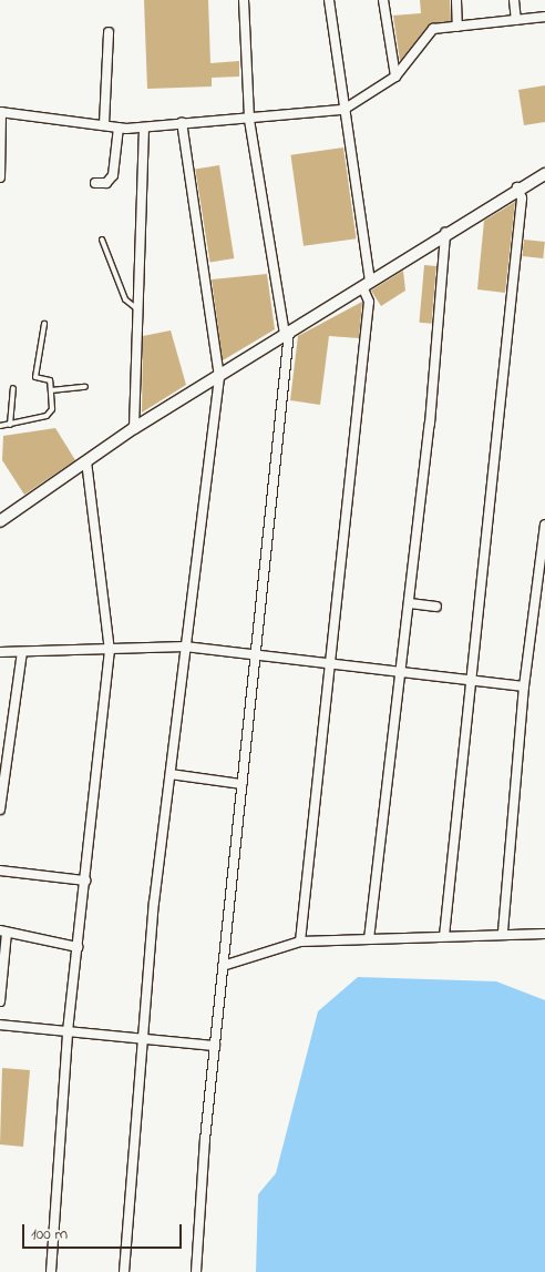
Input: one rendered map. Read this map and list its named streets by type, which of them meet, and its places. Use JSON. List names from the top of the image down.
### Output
{
  "scale_bar": "100 m"
}
